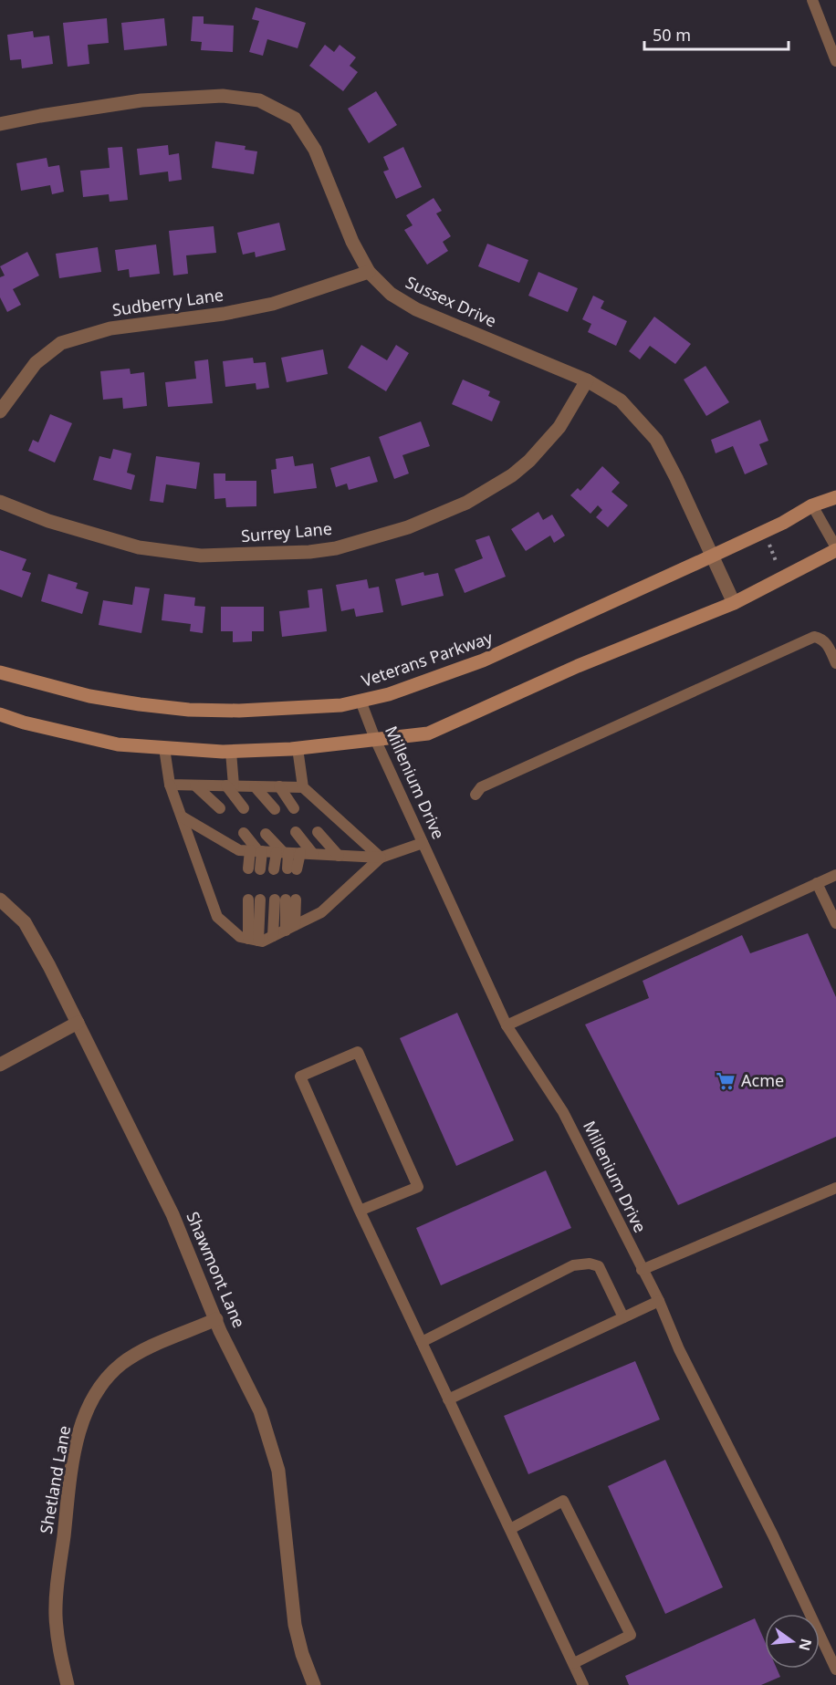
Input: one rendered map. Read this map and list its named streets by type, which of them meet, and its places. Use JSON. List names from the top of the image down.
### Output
{
  "streets": {
    "main road": ["Veterans Parkway"],
    "street": [
      "Sussex Drive",
      "Sudberry Lane",
      "Surrey Lane",
      "Shawmont Lane",
      "Shetland Lane"
    ],
    "lane": ["Millenium Drive"]
  },
  "crossings": [
    ["Sussex Drive", "Sudberry Lane"],
    ["Sussex Drive", "Surrey Lane"],
    ["Sussex Drive", "Veterans Parkway"],
    ["Veterans Parkway", "Millenium Drive"],
    ["Shawmont Lane", "Shetland Lane"]
  ],
  "places": {
    "supermarket": ["Acme"]
  },
  "scale_bar": "50 m",
  "north": "right"
}
